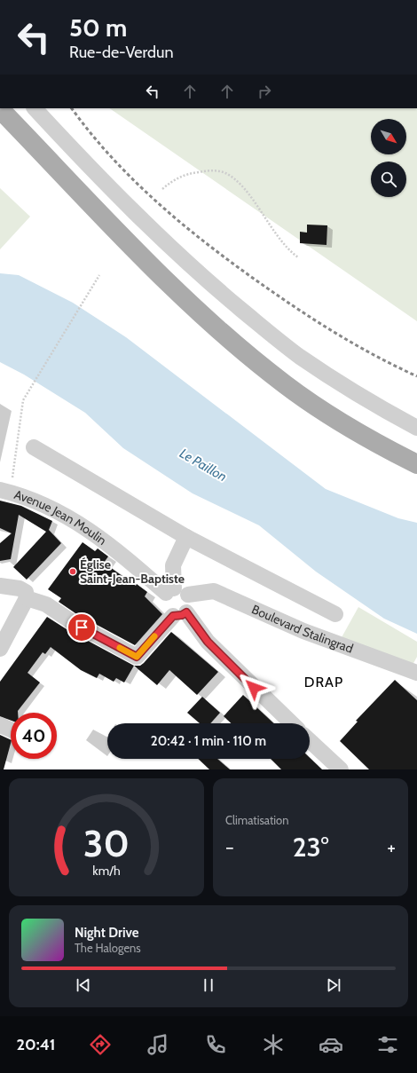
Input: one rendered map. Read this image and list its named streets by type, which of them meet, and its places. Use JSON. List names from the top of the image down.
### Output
{
  "streets": {
    "street": ["Avenue Jean Moulin", "Boulevard Stalingrad"]
  },
  "crossings": [
    ["Avenue Jean Moulin", "Boulevard Stalingrad"]
  ],
  "districts": ["DRAP"],
  "water": ["Le Paillon"],
  "places": ["Église Saint-Jean-Baptiste"],
  "north": "bottom right",
  "page": {
    "turn": ["50 m", "Rue-de-Verdun"],
    "limit": "40",
    "trip": "20:42 · 1 min · 110 m",
    "tile": "Climatisation",
    "heat": ["−", "23°", "+"],
    "song": ["Night Drive", "The Halogens"],
    "tabs": "20:41",
    "gauge": ["30", "km/h"]
  }
}
